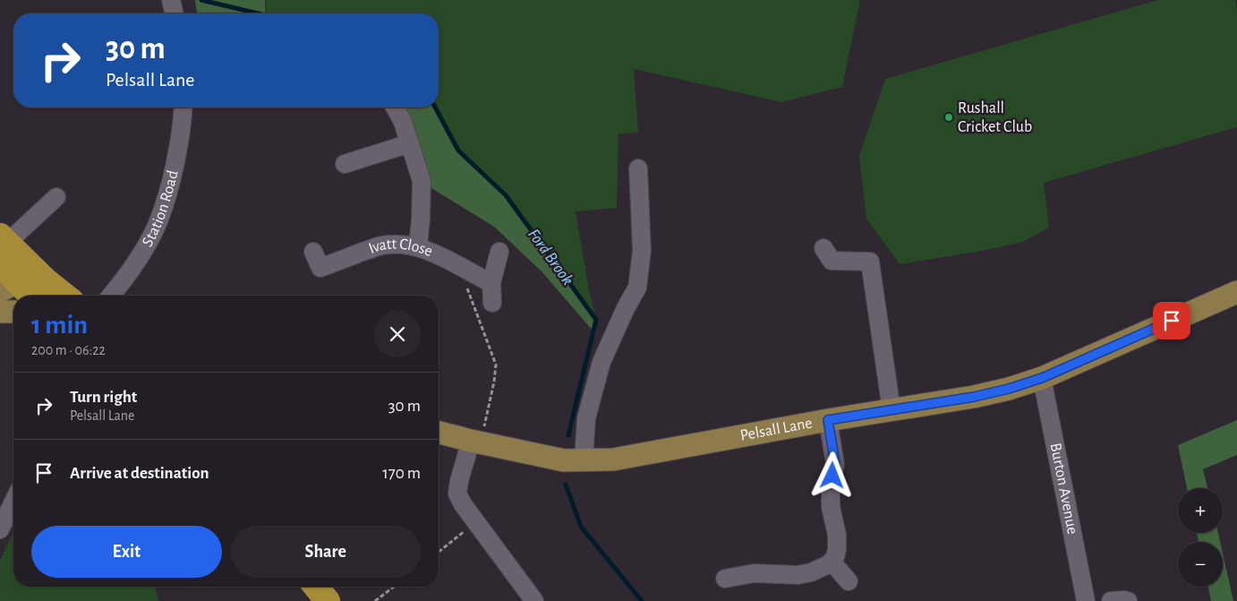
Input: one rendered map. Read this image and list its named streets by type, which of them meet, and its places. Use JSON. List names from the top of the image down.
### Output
{
  "streets": {
    "main road": ["Pelsall Lane"],
    "street": ["Station Road", "Ivatt Close", "Burton Avenue"]
  },
  "crossings": [
    ["Pelsall Lane", "Burton Avenue"]
  ],
  "water": ["Ford Brook"],
  "places": ["Rushall Cricket Club"],
  "page": {
    "turn": ["30 m", "Pelsall Lane"],
    "heading": ["1 min", "200 m · 06:22"],
    "list": [
      {
        "name": "Turn right",
        "note": "Pelsall Lane",
        "value": "30 m"
      },
      {
        "name": "Arrive at destination",
        "value": "170 m"
      }
    ],
    "map_buttons": ["+", "−"],
    "buttons": ["Exit", "Share"]
  }
}
